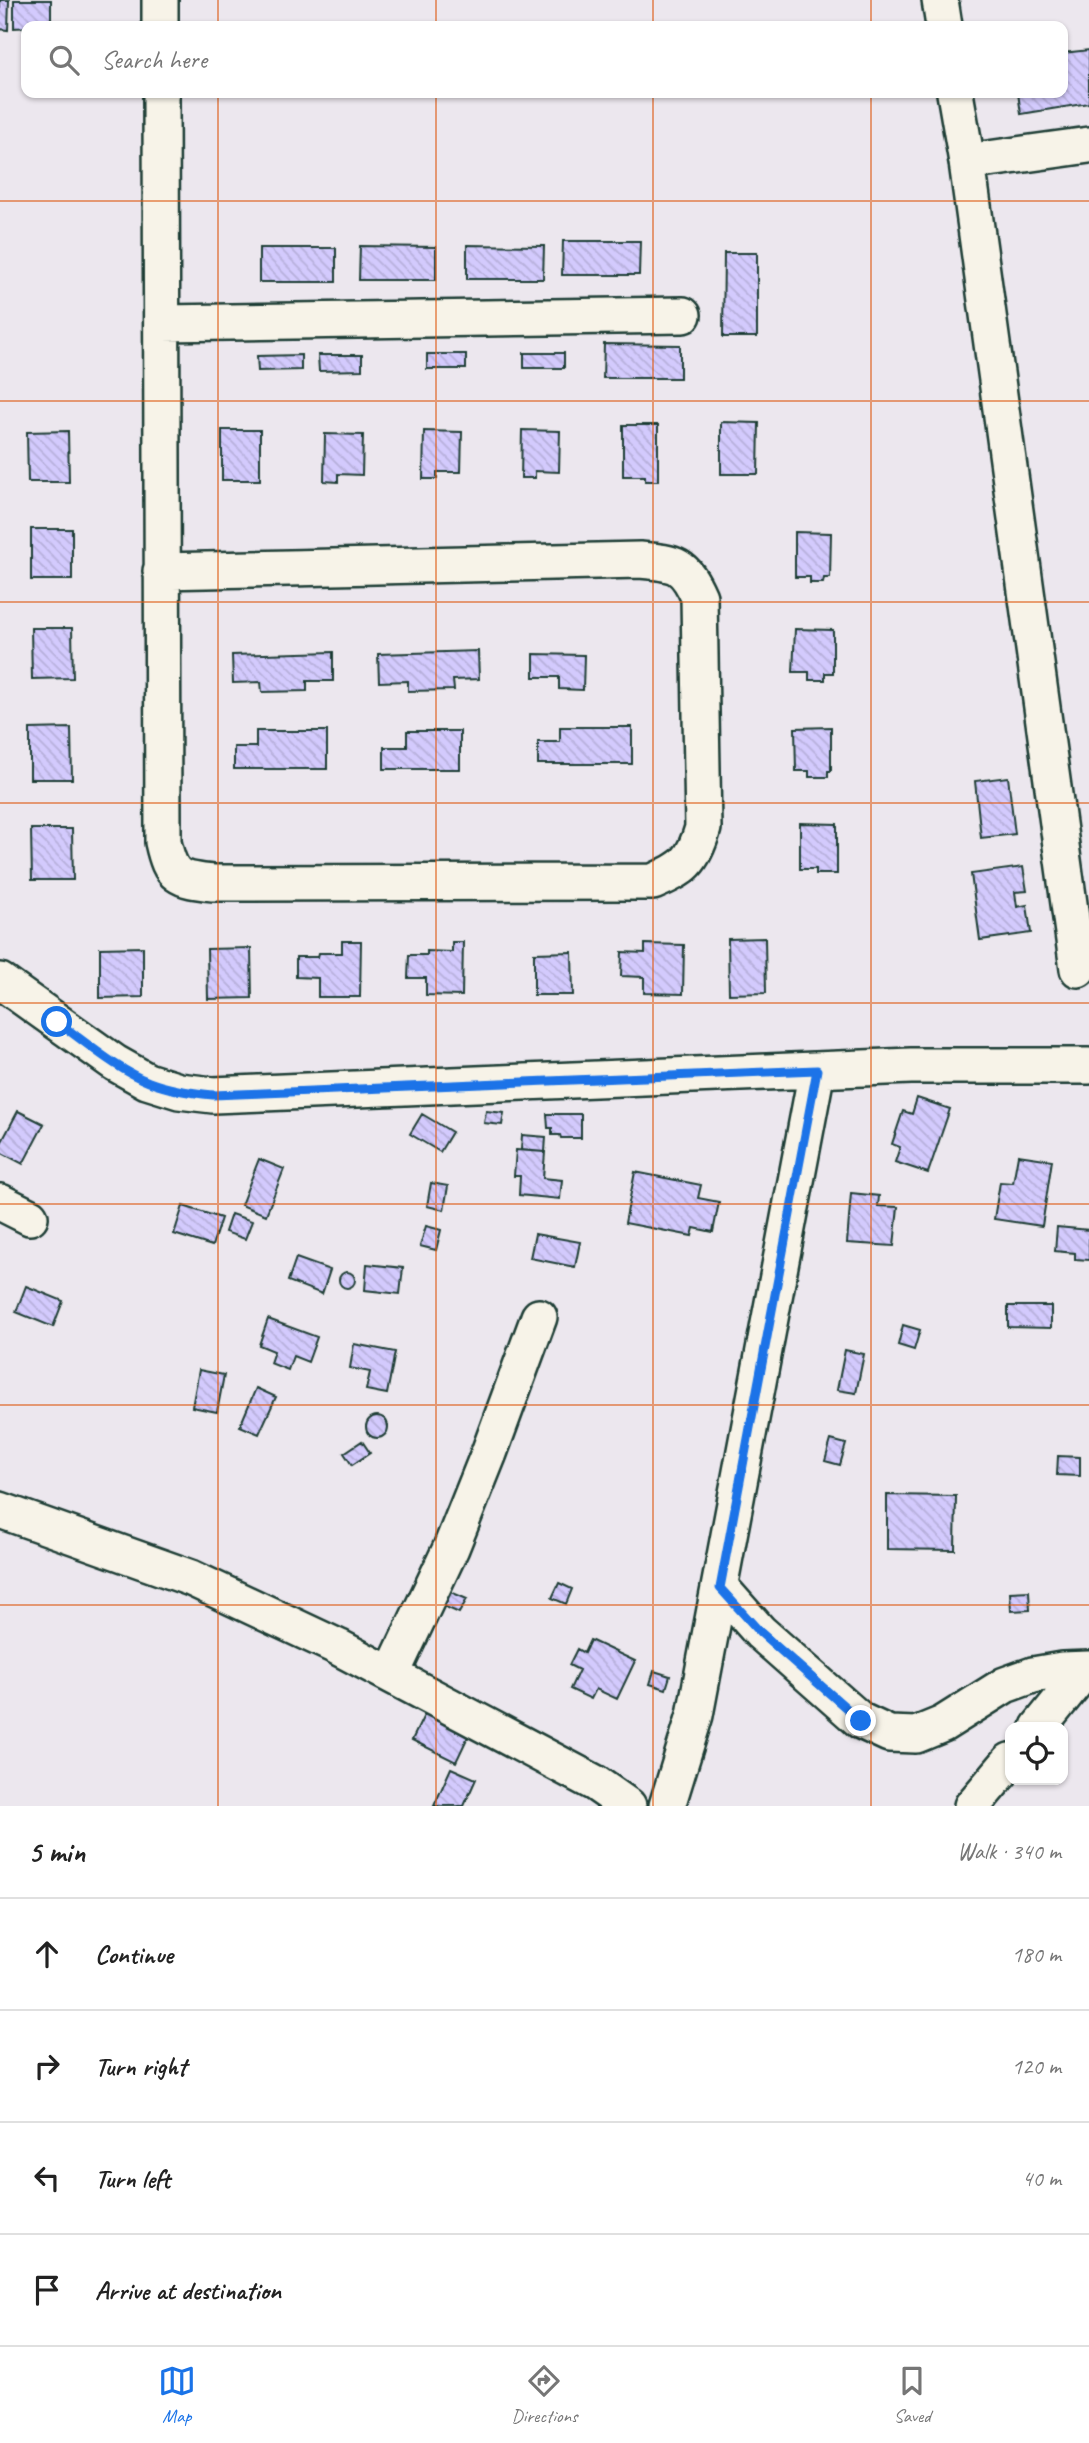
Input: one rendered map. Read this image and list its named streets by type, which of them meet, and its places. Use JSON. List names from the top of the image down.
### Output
{
  "page": {
    "search": "Search here",
    "heading": ["5 min", "Walk · 340 m"],
    "list": [
      ["Continue", "180 m"],
      ["Turn right", "120 m"],
      ["Turn left", "40 m"],
      "Arrive at destination"
    ],
    "nav": ["Map", "Directions", "Saved"]
  }
}
